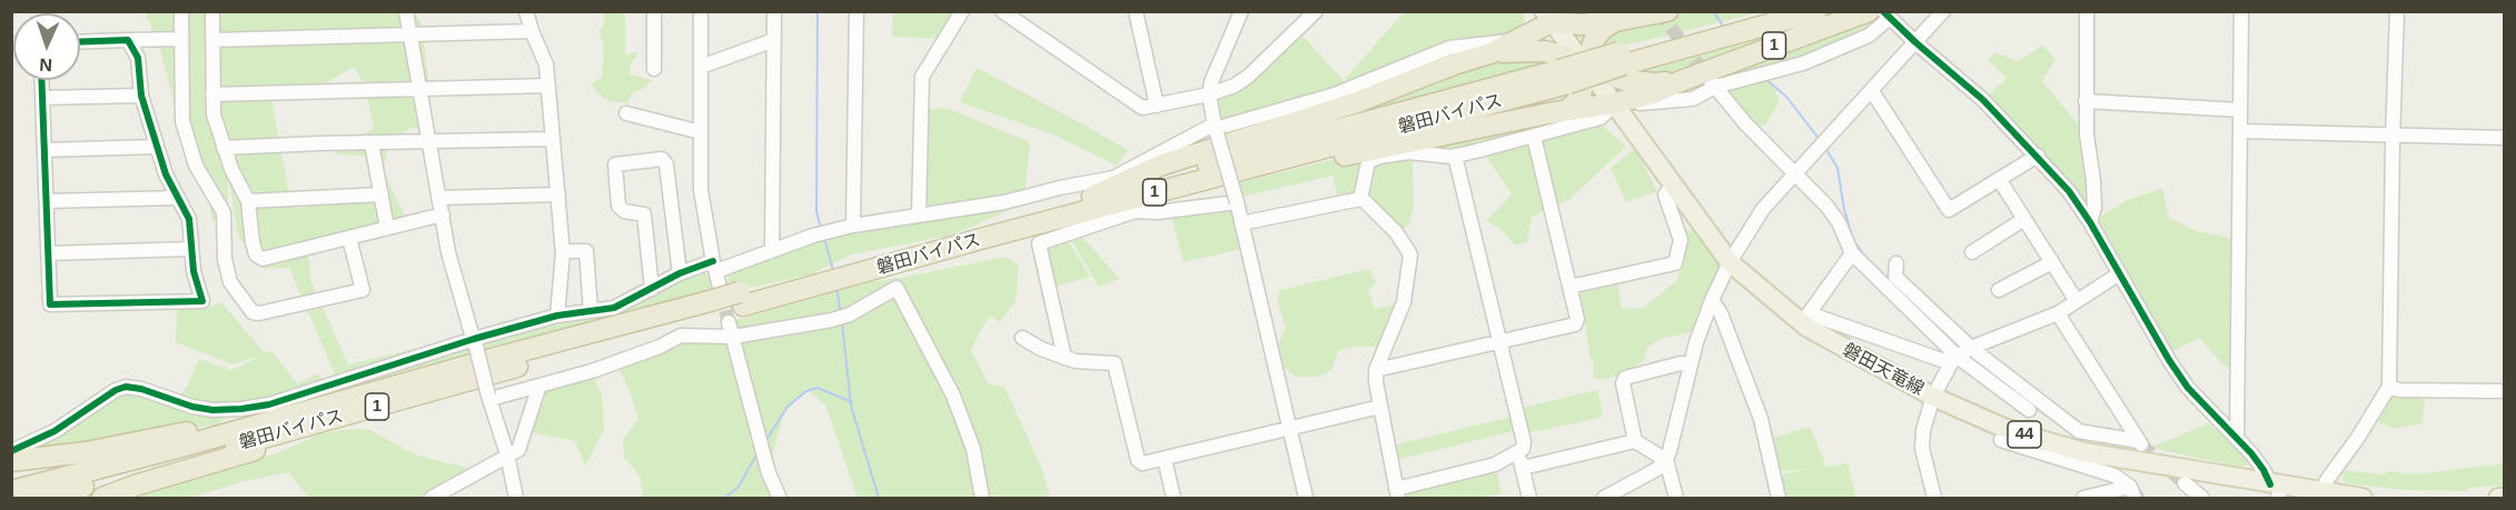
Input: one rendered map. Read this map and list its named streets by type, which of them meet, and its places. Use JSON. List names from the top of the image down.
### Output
{
  "streets": {
    "highway": ["1", "磐田バイパス"],
    "main road": ["磐田天竜線", "44"]
  },
  "crossings": [
    ["1", "磐田バイパス"],
    ["1", "磐田天竜線"]
  ],
  "north": "bottom"
}
